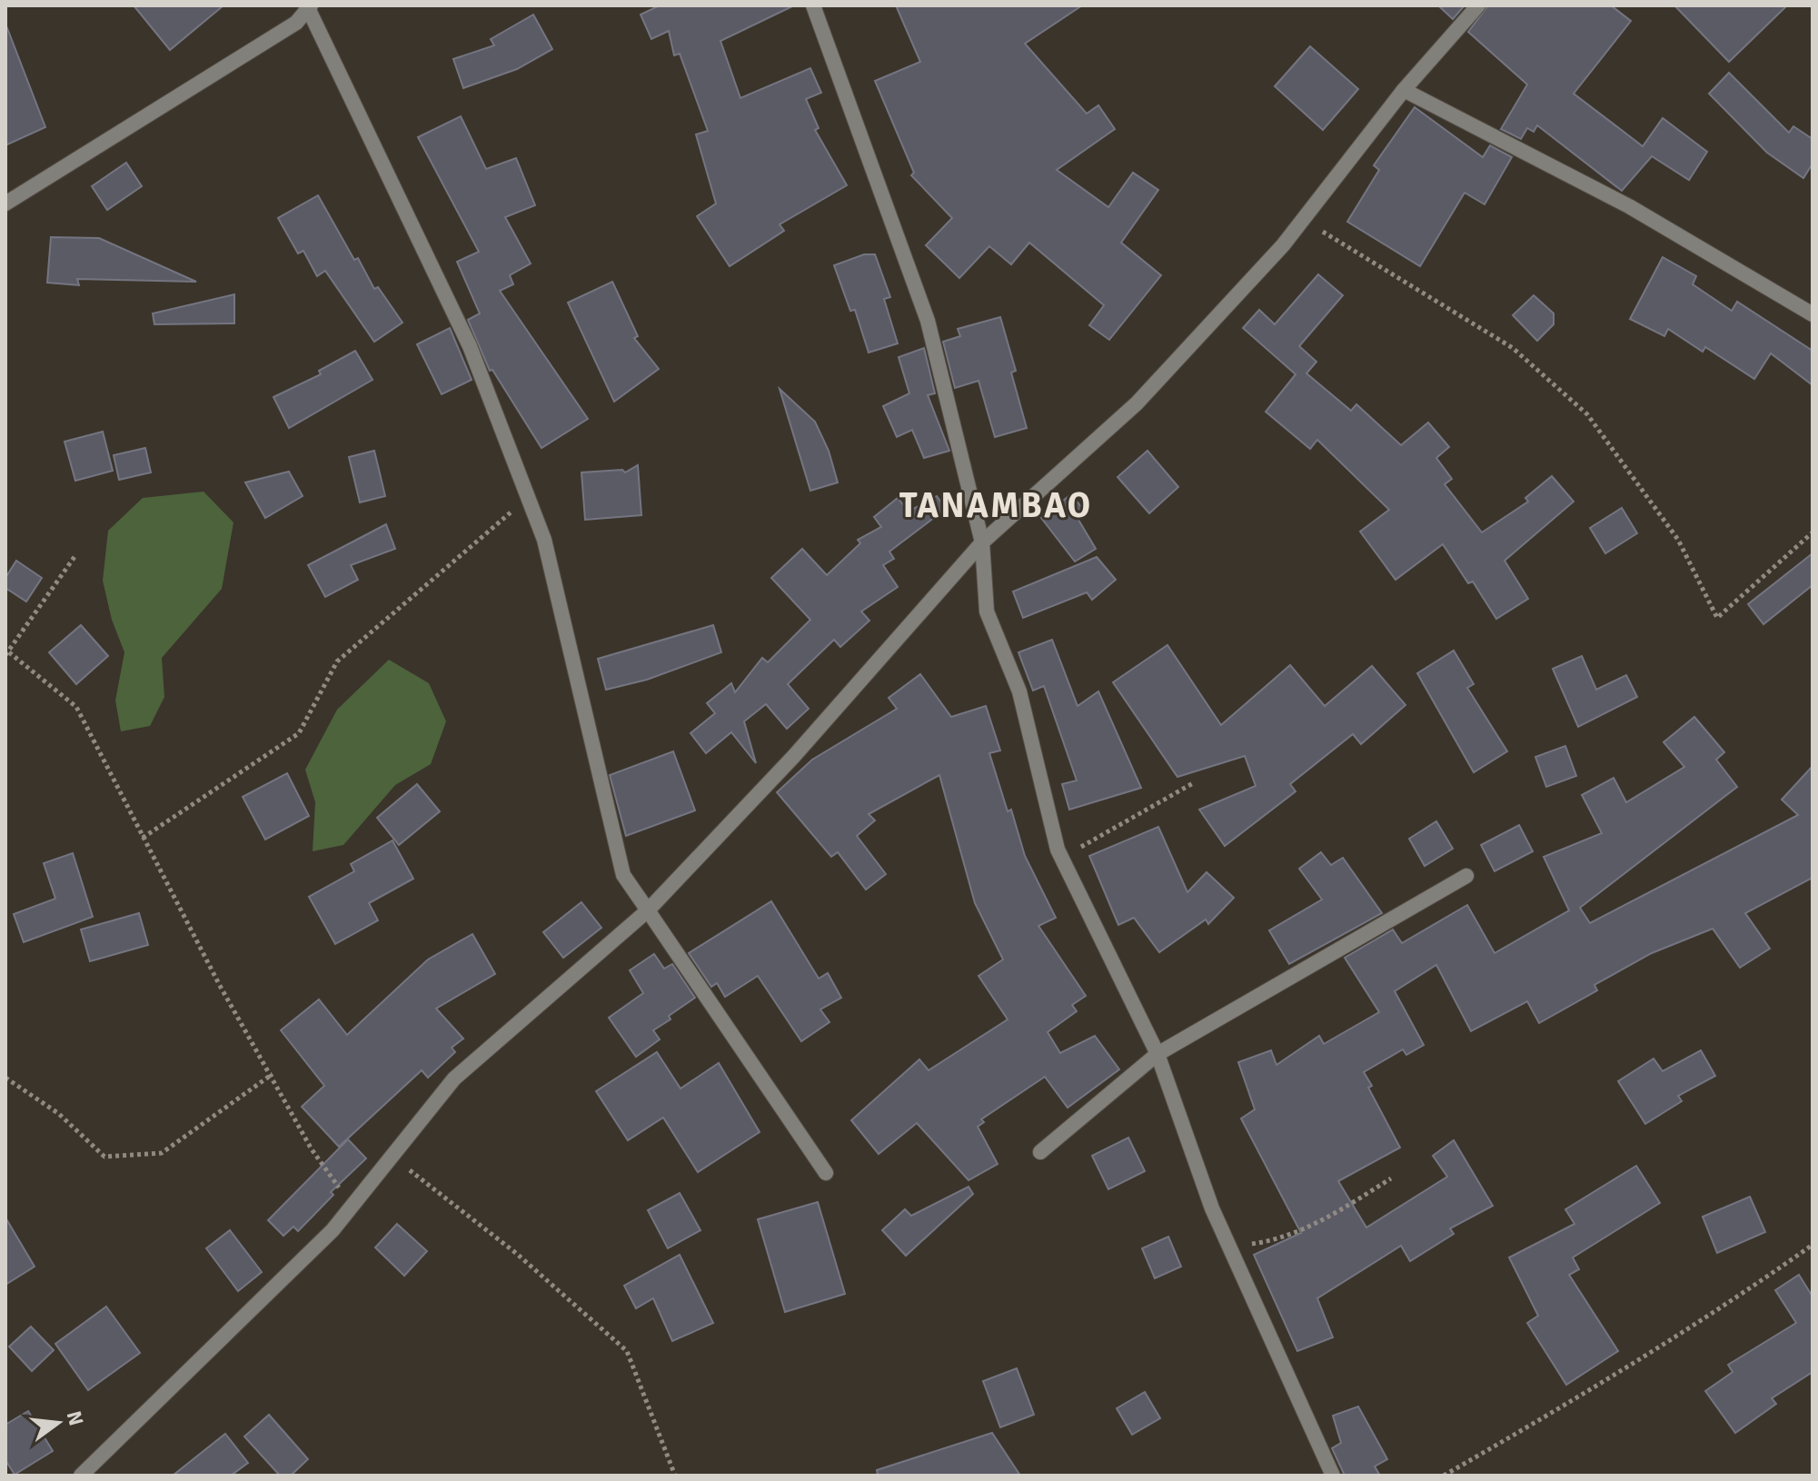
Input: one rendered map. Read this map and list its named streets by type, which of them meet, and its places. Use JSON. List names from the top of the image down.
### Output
{
  "districts": ["TANAMBAO"],
  "north": "right"
}
